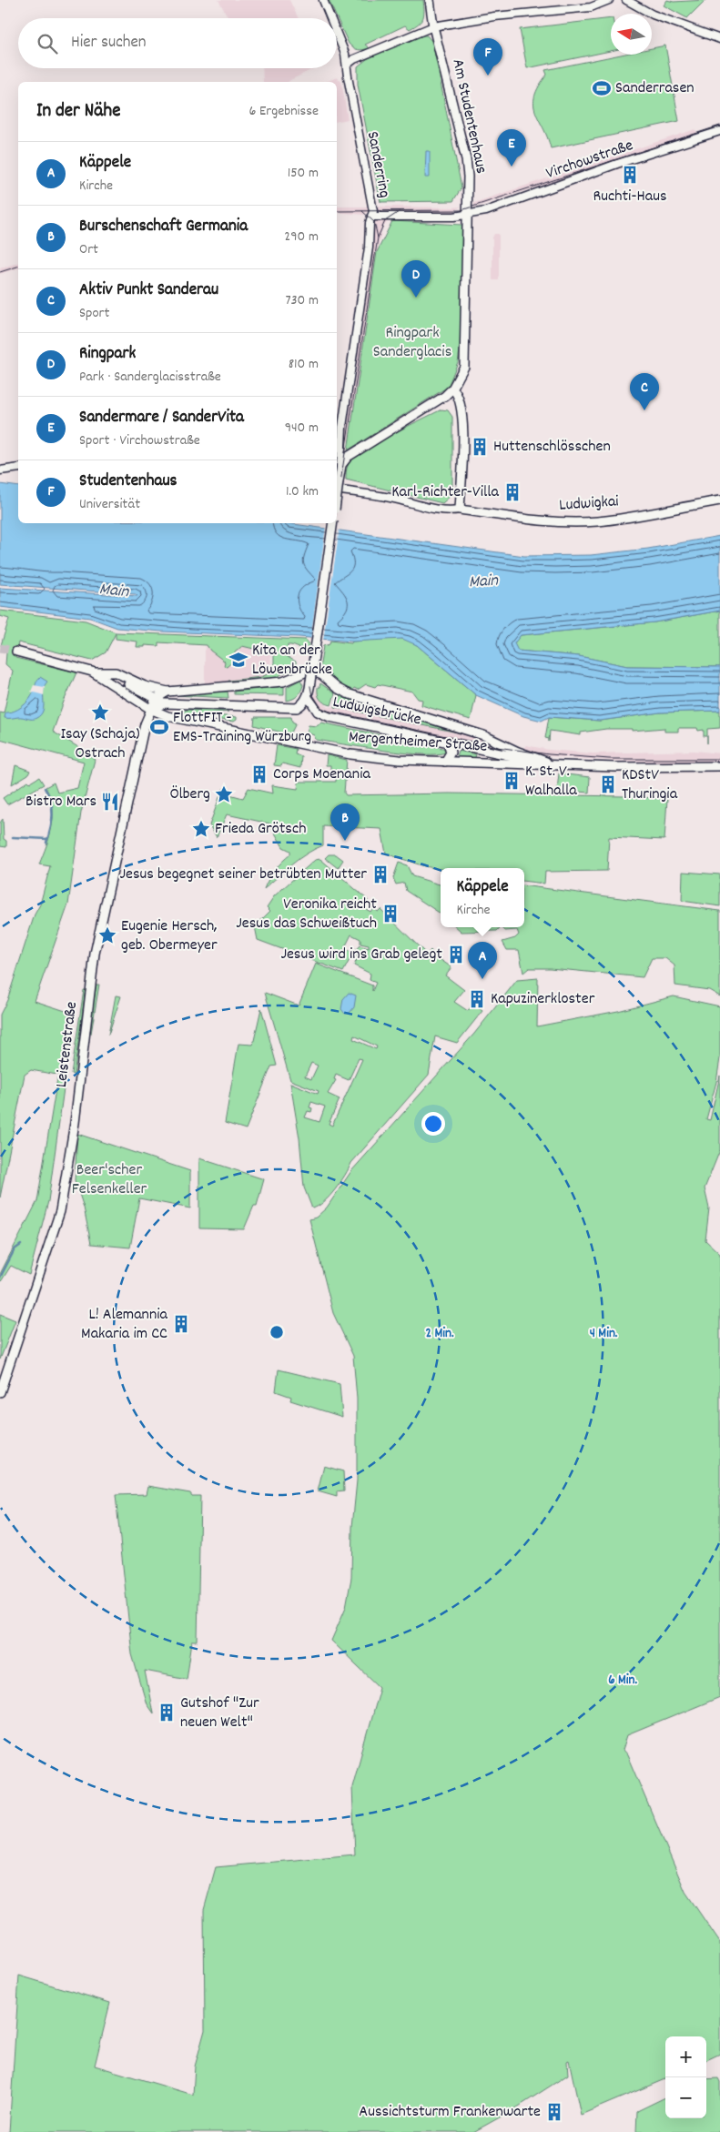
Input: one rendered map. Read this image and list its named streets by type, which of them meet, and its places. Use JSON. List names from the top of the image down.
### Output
{
  "streets": {
    "main road": [
      "Am Studentenhaus",
      "Ludwigkai",
      "Ludwigsbrücke",
      "Mergentheimer Straße",
      "Leistenstraße"
    ],
    "street": ["Virchowstraße", "Sanderring"]
  },
  "crossings": [
    ["Am Studentenhaus", "Virchowstraße"],
    ["Virchowstraße", "Sanderring"],
    ["Ludwigsbrücke", "Mergentheimer Straße"],
    ["Mergentheimer Straße", "Leistenstraße"]
  ],
  "water": ["Main"],
  "parks": ["Ringpark Sanderglacis", "Beer'scher Felsenkeller"],
  "places": {
    "sports": ["Sanderrasen", "FlottFIT - EMS-Training Würzburg"],
    "building": [
      "Ruchti-Haus",
      "Huttenschlösschen",
      "Karl-Richter-Villa",
      "Corps Moenania",
      "K. St. V. Walhalla",
      "KDStV Thuringia",
      "Jesus begegnet seiner betrübten Mutter",
      "Veronika reicht Jesus das Schweißtuch",
      "Jesus wird ins Grab gelegt",
      "Kapuzinerkloster",
      "L! Alemannia Makaria im CC",
      "Gutshof \"Zur neuen Welt\"",
      "Aussichtsturm Frankenwarte"
    ],
    "school or university": ["Kita an der Löwenbrücke"],
    "place": [
      "Isay (Schaja) Ostrach",
      "Ölberg",
      "Frieda Grötsch",
      "Eugenie Hersch, geb. Obermeyer"
    ],
    "restaurant": ["Bistro Mars"]
  },
  "north": "left",
  "page": {
    "search": "Hier suchen",
    "pins": [
      "F",
      "E",
      "D",
      "C",
      "B",
      "A"
    ],
    "heading": ["In der Nähe", "6 Ergebnisse"],
    "list": [
      {
        "mark": "A",
        "name": "Käppele",
        "note": "Kirche",
        "value": "150 m"
      },
      {
        "mark": "B",
        "name": "Burschenschaft Germania",
        "note": "Ort",
        "value": "290 m"
      },
      {
        "mark": "C",
        "name": "Aktiv Punkt Sanderau",
        "note": "Sport",
        "value": "730 m"
      },
      {
        "mark": "D",
        "name": "Ringpark",
        "note": "Park · Sanderglacisstraße",
        "value": "810 m"
      },
      {
        "mark": "E",
        "name": "Sandermare / SanderVita",
        "note": "Sport · Virchowstraße",
        "value": "940 m"
      },
      {
        "mark": "F",
        "name": "Studentenhaus",
        "note": "Universität",
        "value": "1.0 km"
      }
    ],
    "popup": ["Käppele", "Kirche"],
    "map_buttons": ["+", "−"]
  },
  "rings": ["2 Min.", "4 Min.", "6 Min."]
}
